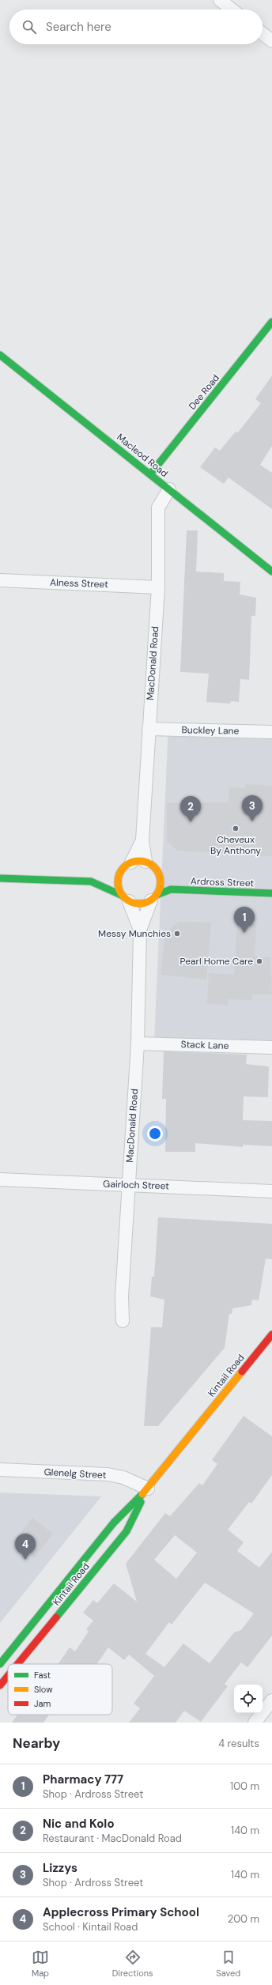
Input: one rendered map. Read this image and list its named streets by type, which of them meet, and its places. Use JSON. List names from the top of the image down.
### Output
{
  "streets": {
    "street": [
      "Dee Road",
      "Macleod Road",
      "Alness Street",
      "MacDonald Road",
      "Buckley Lane",
      "Ardross Street",
      "Stack Lane",
      "Gairloch Street",
      "Kintail Road",
      "Glenelg Street"
    ]
  },
  "crossings": [
    ["Dee Road", "Macleod Road"],
    ["Macleod Road", "MacDonald Road"],
    ["Alness Street", "MacDonald Road"],
    ["MacDonald Road", "Buckley Lane"],
    ["MacDonald Road", "Ardross Street"],
    ["MacDonald Road", "Stack Lane"],
    ["MacDonald Road", "Gairloch Street"],
    ["Kintail Road", "Glenelg Street"]
  ],
  "places": ["Cheveux By Anthony", "Messy Munchies", "Pearl Home Care"],
  "legend": ["Fast", "Slow", "Jam"],
  "page": {
    "search": "Search here",
    "pins": [
      "3",
      "2",
      "1",
      "4"
    ],
    "heading": ["Nearby", "4 results"],
    "list": [
      {
        "mark": "1",
        "name": "Pharmacy 777",
        "note": "Shop · Ardross Street",
        "value": "100 m"
      },
      {
        "mark": "2",
        "name": "Nic and Kolo",
        "note": "Restaurant · MacDonald Road",
        "value": "140 m"
      },
      {
        "mark": "3",
        "name": "Lizzys",
        "note": "Shop · Ardross Street",
        "value": "140 m"
      },
      {
        "mark": "4",
        "name": "Applecross Primary School",
        "note": "School · Kintail Road",
        "value": "200 m"
      }
    ],
    "nav": ["Map", "Directions", "Saved"]
  }
}
